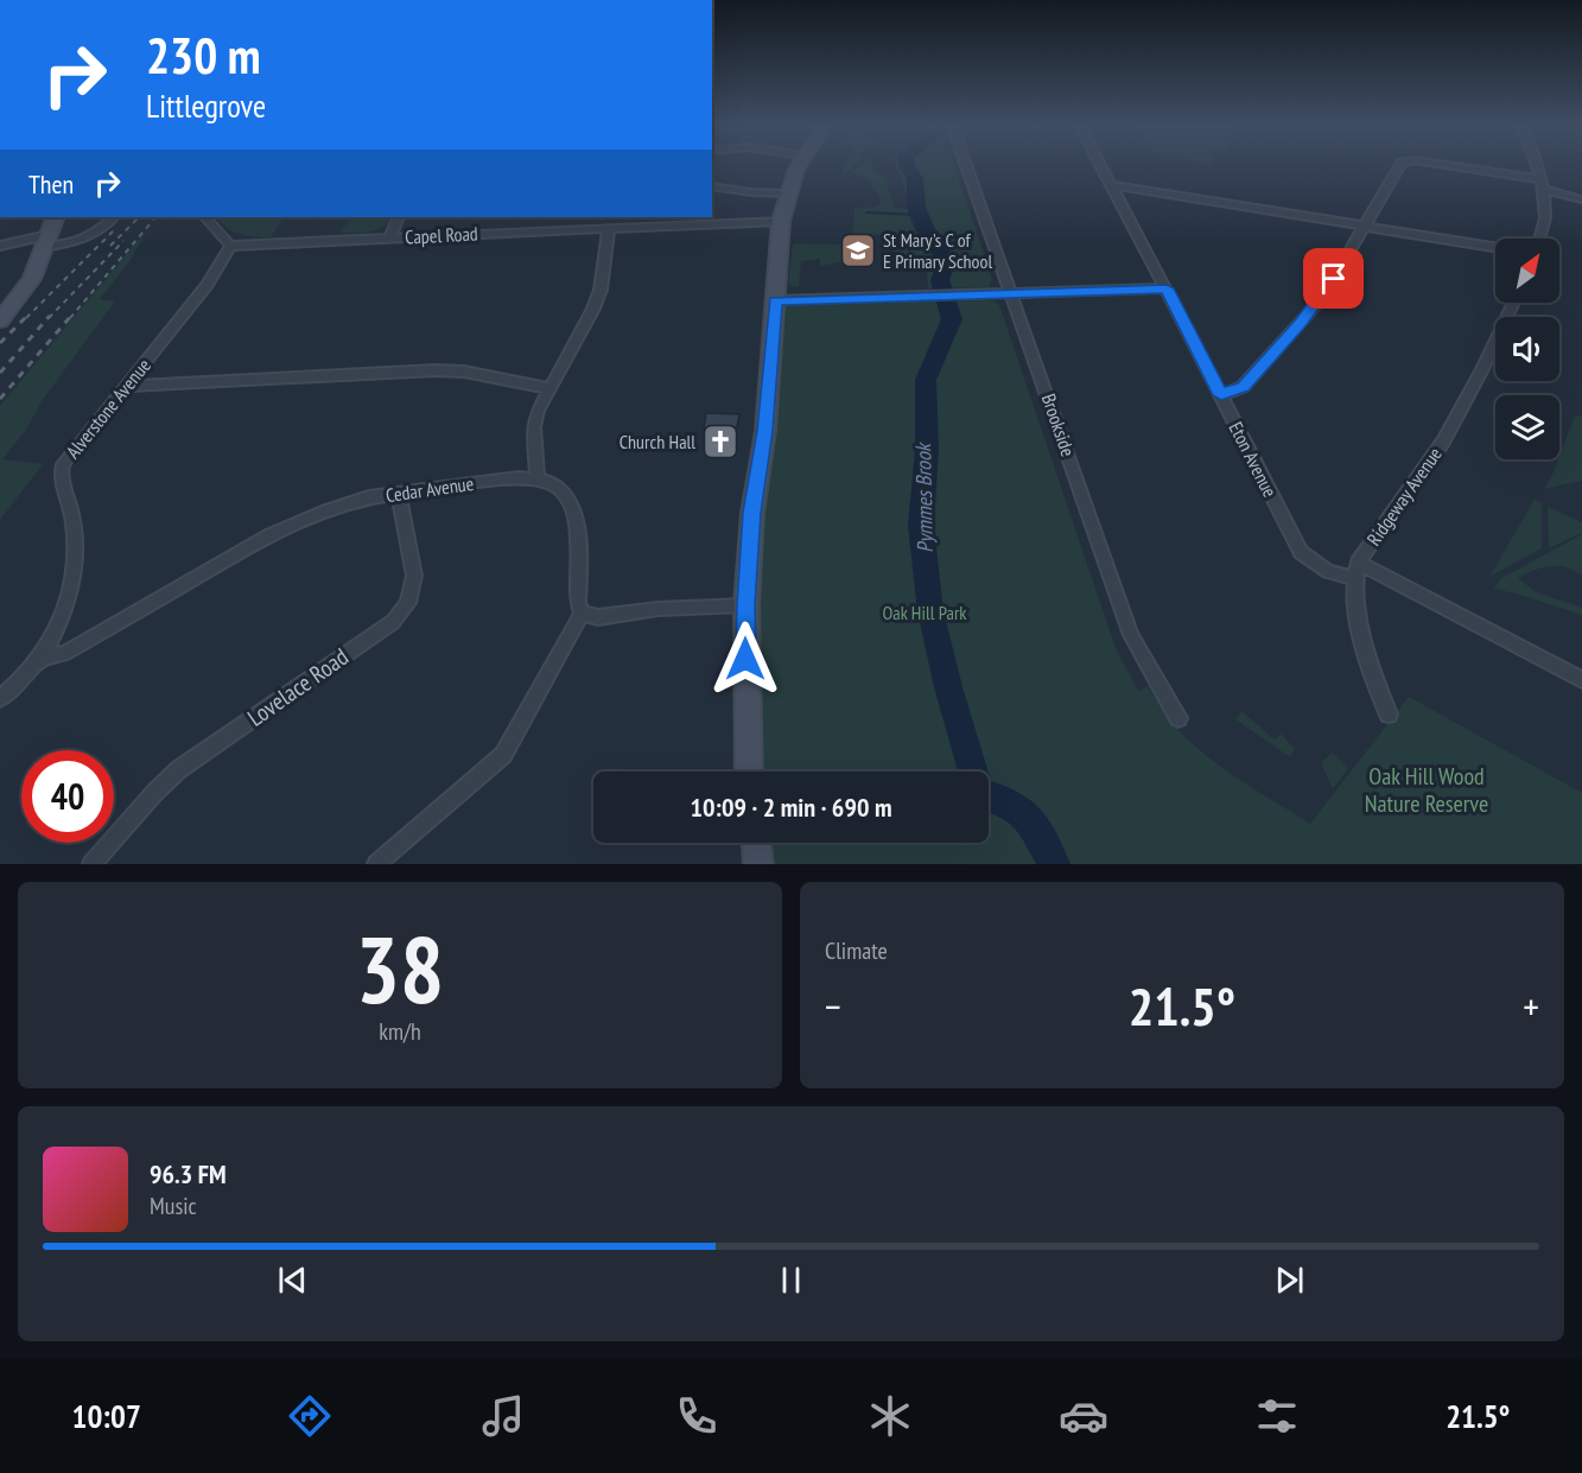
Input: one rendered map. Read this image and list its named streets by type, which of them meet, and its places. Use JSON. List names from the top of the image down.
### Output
{
  "streets": {
    "street": [
      "Capel Road",
      "Alverstone Avenue",
      "Brookside",
      "Eton Avenue",
      "Cedar Avenue",
      "Ridgeway Avenue",
      "Lovelace Road"
    ]
  },
  "crossings": [
    ["Capel Road", "Alverstone Avenue"],
    ["Alverstone Avenue", "Cedar Avenue"],
    ["Eton Avenue", "Ridgeway Avenue"],
    ["Cedar Avenue", "Lovelace Road"]
  ],
  "water": ["Pymmes Brook"],
  "parks": ["Oak Hill Park", "Oak Hill Wood Nature Reserve"],
  "places": {
    "school or university": ["St Mary's C of E Primary School"],
    "church": ["Church Hall"]
  },
  "north": "top right",
  "page": {
    "turn": ["230 m", "Littlegrove"],
    "then": "Then",
    "limit": "40",
    "trip": "10:09 · 2 min · 690 m",
    "tile": [
      ["38", "km/h"],
      "Climate"
    ],
    "heat": ["−", "21.5°", "+"],
    "song": ["96.3 FM", "Music"],
    "tabs": ["10:07", "21.5°"]
  }
}
